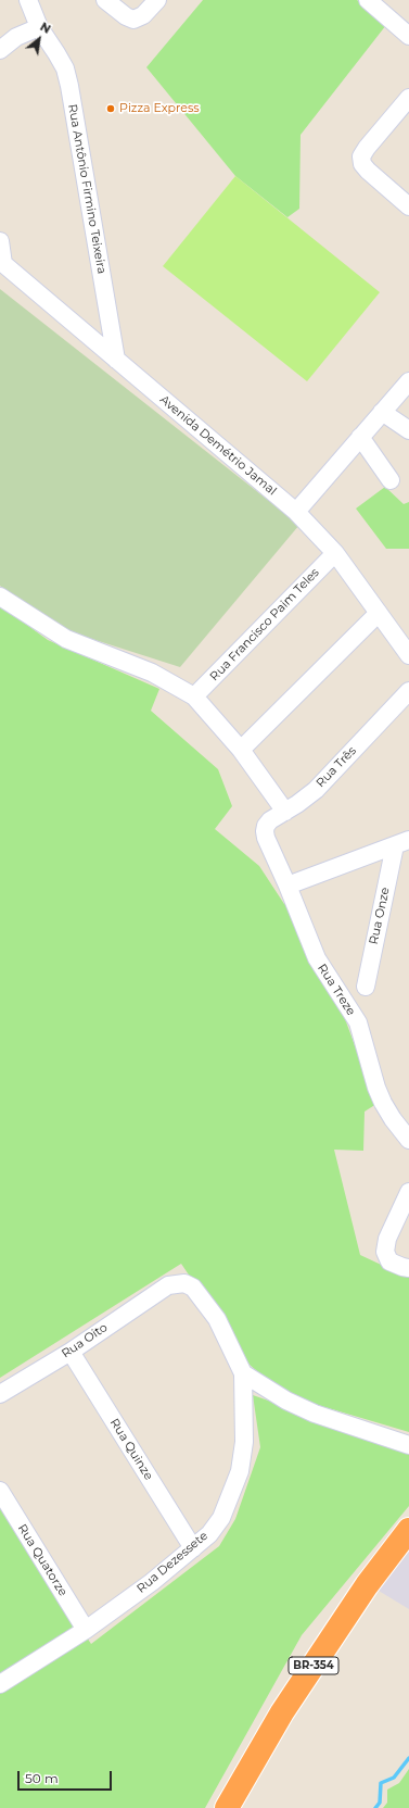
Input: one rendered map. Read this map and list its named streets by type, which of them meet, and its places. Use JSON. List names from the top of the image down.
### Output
{
  "streets": {
    "highway": ["BR-354"],
    "street": [
      "Rua Antônio Firmino Teixeira",
      "Avenida Demétrio Jamal",
      "Rua Francisco Paim Teles",
      "Rua Três",
      "Rua Onze",
      "Rua Treze",
      "Rua Oito",
      "Rua Quinze",
      "Rua Quatorze",
      "Rua Dezessete"
    ]
  },
  "crossings": [
    ["Rua Antônio Firmino Teixeira", "Avenida Demétrio Jamal"],
    ["Avenida Demétrio Jamal", "Rua Francisco Paim Teles"],
    ["Rua Três", "Rua Treze"],
    ["Rua Oito", "Rua Quinze"],
    ["Rua Oito", "Rua Dezessete"],
    ["Rua Quinze", "Rua Dezessete"],
    ["Rua Quatorze", "Rua Dezessete"]
  ],
  "places": ["Pizza Express"],
  "scale_bar": "50 m",
  "north": "top right"
}
